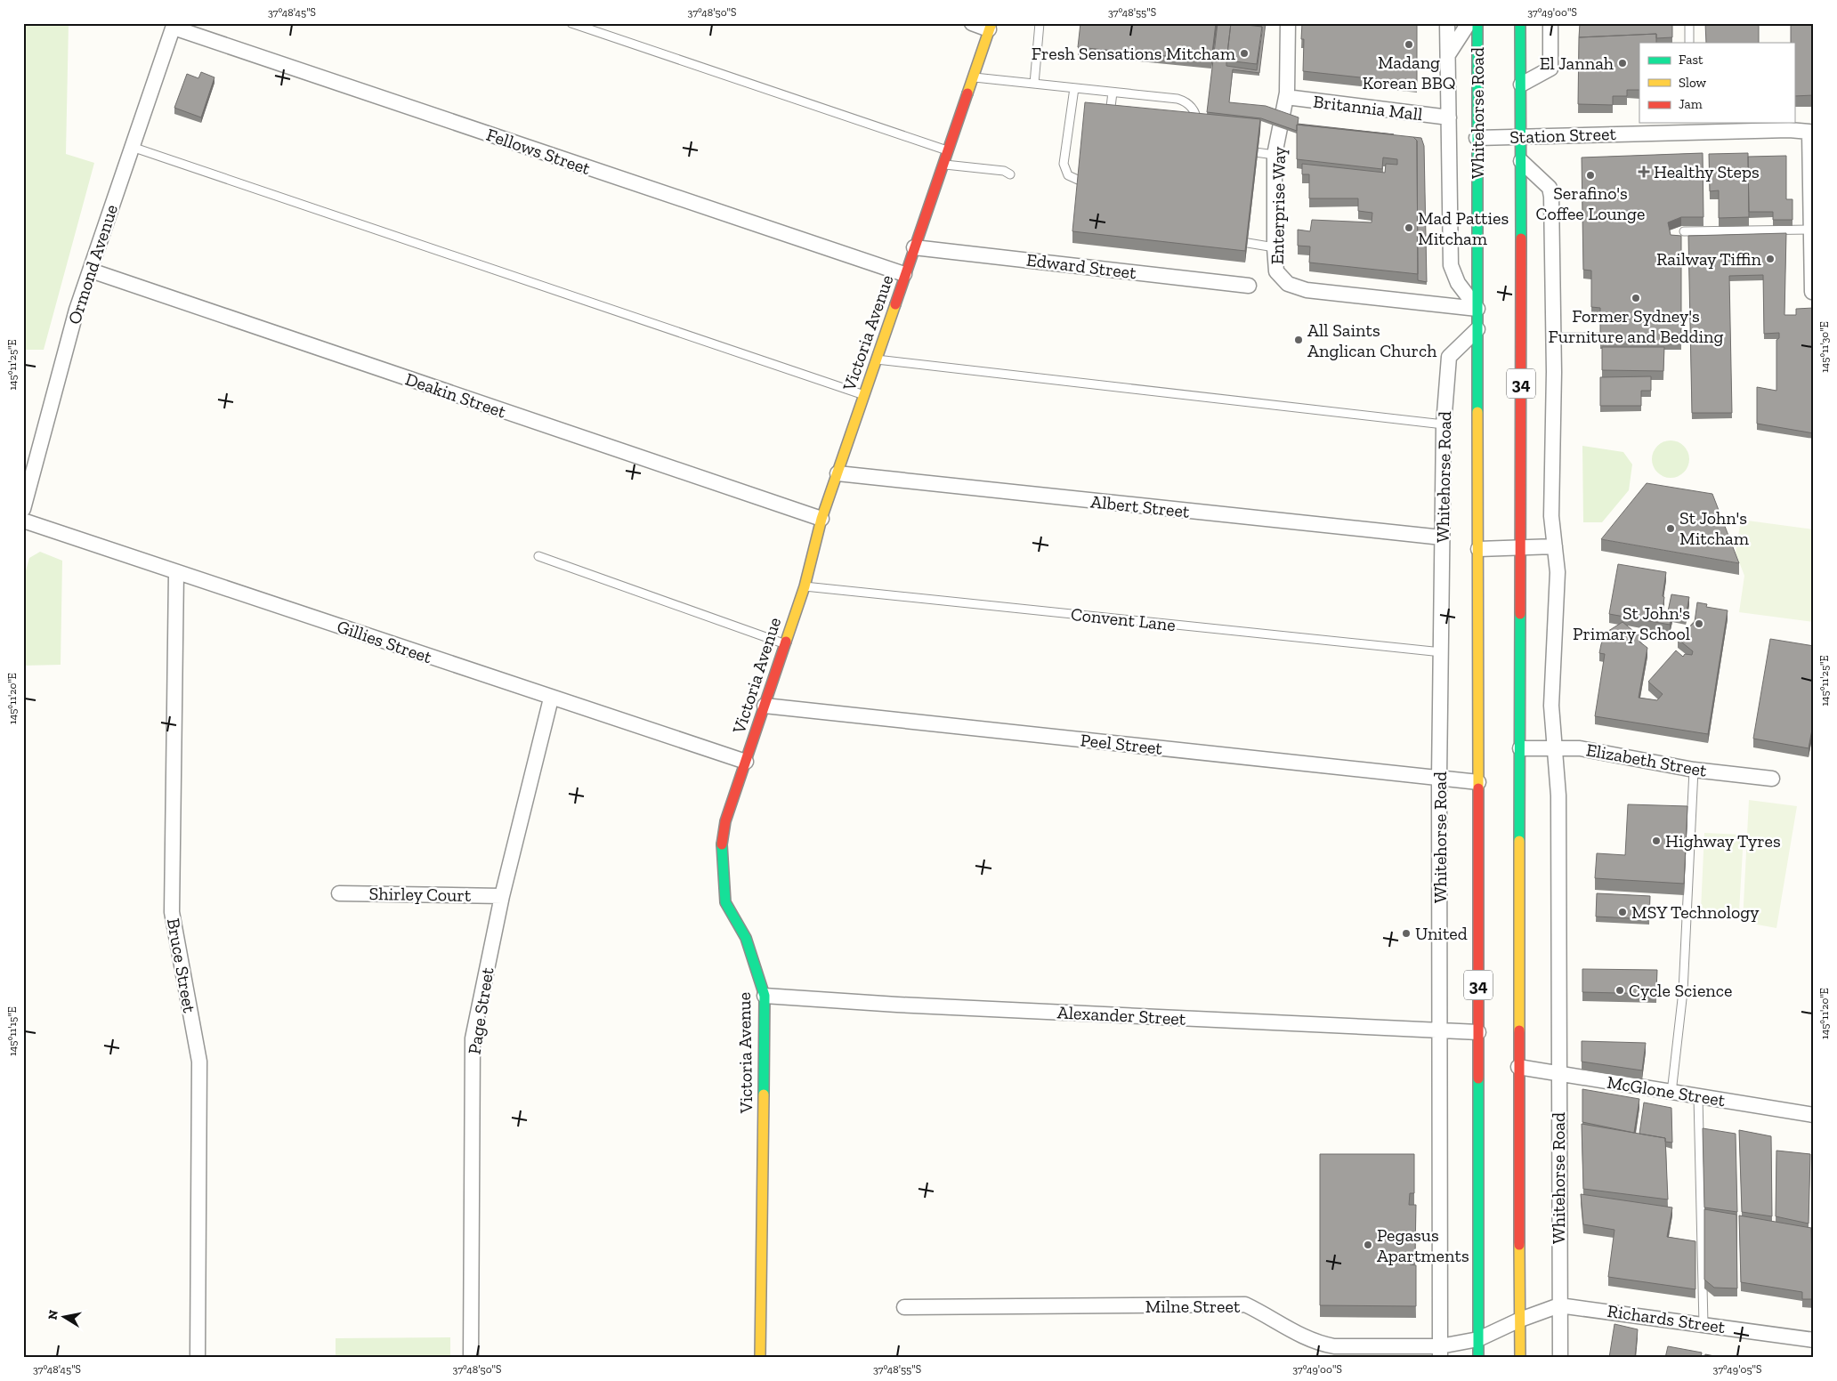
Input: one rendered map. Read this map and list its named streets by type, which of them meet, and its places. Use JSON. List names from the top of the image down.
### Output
{
  "streets": {
    "main road": ["Whitehorse Road", "Victoria Avenue", "34"],
    "street": [
      "Britannia Mall",
      "Station Street",
      "Fellows Street",
      "Enterprise Way",
      "Ormond Avenue",
      "Edward Street",
      "Deakin Street",
      "Albert Street",
      "Gillies Street",
      "Peel Street",
      "Elizabeth Street",
      "Shirley Court",
      "Bruce Street",
      "Page Street",
      "Alexander Street",
      "McGlone Street",
      "Milne Street",
      "Richards Street"
    ],
    "lane": ["Convent Lane"]
  },
  "crossings": [
    ["Britannia Mall", "Whitehorse Road"],
    ["Britannia Mall", "Enterprise Way"],
    ["Whitehorse Road", "Station Street"],
    ["Whitehorse Road", "Enterprise Way"],
    ["Whitehorse Road", "34"],
    ["Whitehorse Road", "Albert Street"],
    ["Whitehorse Road", "Convent Lane"],
    ["Whitehorse Road", "Peel Street"],
    ["Whitehorse Road", "Elizabeth Street"],
    ["Whitehorse Road", "Alexander Street"],
    ["Whitehorse Road", "McGlone Street"],
    ["Whitehorse Road", "Milne Street"],
    ["Whitehorse Road", "Richards Street"],
    ["Station Street", "34"],
    ["Fellows Street", "Ormond Avenue"],
    ["Fellows Street", "Victoria Avenue"],
    ["Ormond Avenue", "Deakin Street"],
    ["Edward Street", "Victoria Avenue"],
    ["Victoria Avenue", "Deakin Street"],
    ["Victoria Avenue", "Albert Street"],
    ["Victoria Avenue", "Convent Lane"],
    ["Victoria Avenue", "Gillies Street"],
    ["Victoria Avenue", "Peel Street"],
    ["Victoria Avenue", "Alexander Street"],
    ["34", "Elizabeth Street"],
    ["34", "McGlone Street"],
    ["34", "Milne Street"],
    ["34", "Richards Street"],
    ["Gillies Street", "Bruce Street"],
    ["Gillies Street", "Page Street"],
    ["Shirley Court", "Page Street"],
    ["Milne Street", "Richards Street"]
  ],
  "places": {
    "other": [
      "Madang Korean BBQ",
      "Fresh Sensations Mitcham",
      "El Jannah",
      "Serafino's Coffee Lounge",
      "Mad Patties Mitcham",
      "Railway Tiffin",
      "Former Sydney's Furniture and Bedding",
      "All Saints Anglican Church",
      "St John's Mitcham",
      "St John's Primary School",
      "Highway Tyres",
      "MSY Technology",
      "United",
      "Cycle Science",
      "Pegasus Apartments"
    ],
    "health": ["Healthy Steps"]
  },
  "legend": ["Fast", "Slow", "Jam"],
  "north": "left",
  "coordinates": [
    "37°48'45\"S",
    "37°48'50\"S",
    "37°48'55\"S",
    "37°49'00\"S",
    "145°11'30\"E",
    "145°11'25\"E",
    "145°11'20\"E",
    "145°11'15\"E",
    "37°49'05\"S"
  ]
}
